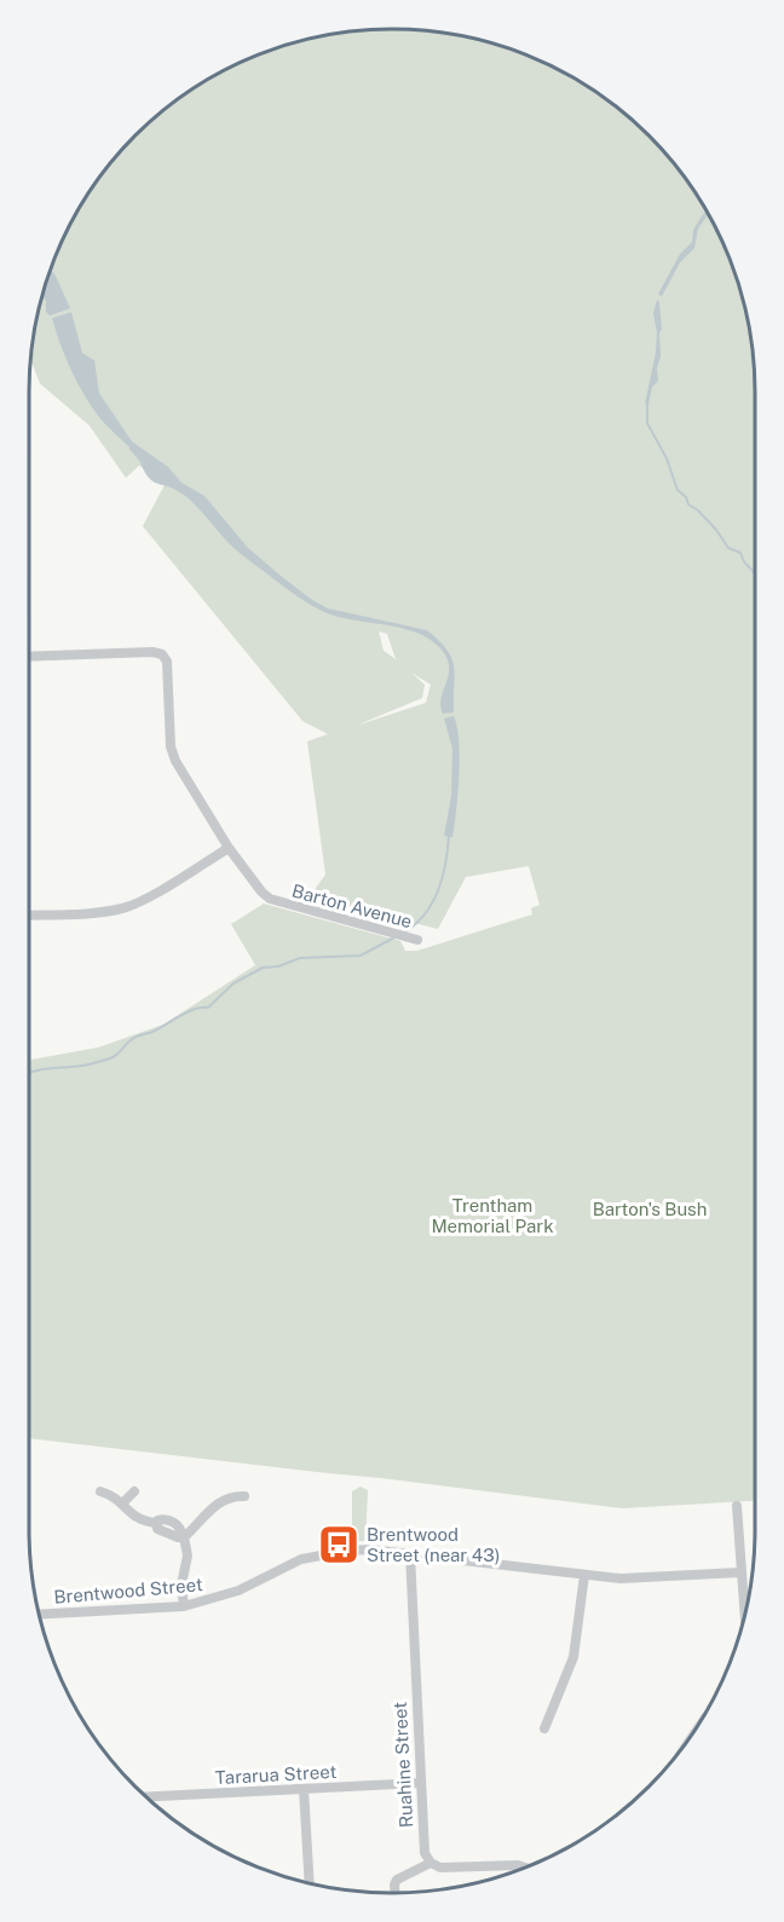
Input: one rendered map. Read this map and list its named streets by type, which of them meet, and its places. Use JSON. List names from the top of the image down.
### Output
{
  "streets": {
    "street": [
      "Barton Avenue",
      "Brentwood Street",
      "Ruahine Street",
      "Tararua Street"
    ]
  },
  "crossings": [
    ["Brentwood Street", "Ruahine Street"],
    ["Ruahine Street", "Tararua Street"]
  ],
  "parks": ["Trentham Memorial Park", "Barton's Bush"],
  "places": {
    "bus stop": ["Brentwood Street (near 43)"]
  }
}
